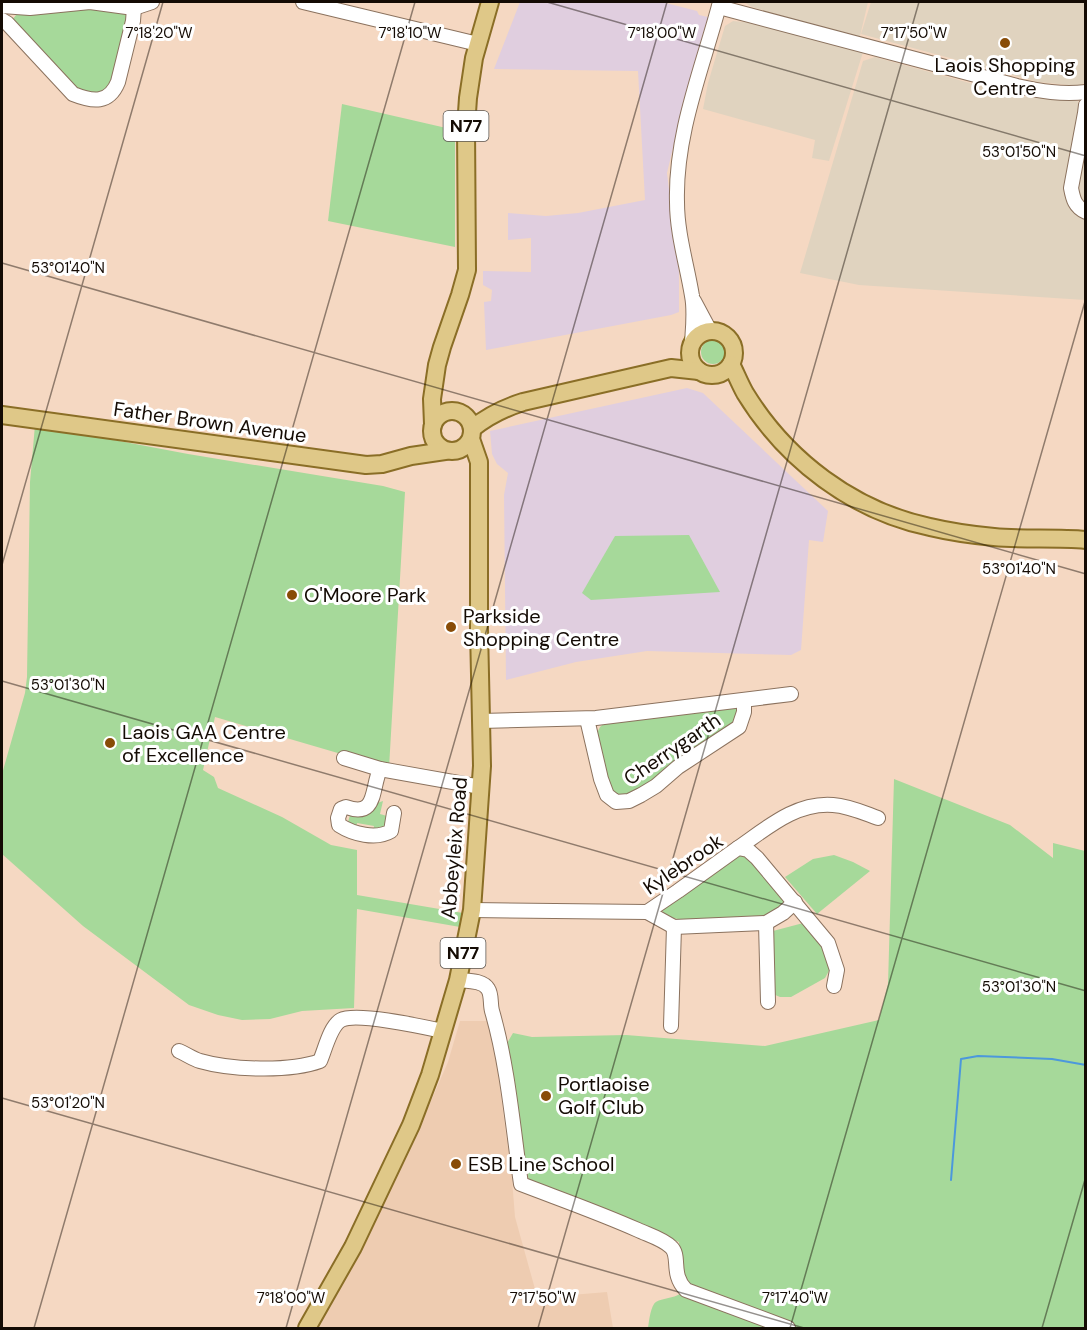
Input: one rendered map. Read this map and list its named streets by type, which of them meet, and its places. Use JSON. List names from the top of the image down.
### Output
{
  "streets": {
    "main road": ["N77", "Father Brown Avenue", "Abbeyleix Road"],
    "street": ["Cherrygarth", "Kylebrook"]
  },
  "crossings": [
    ["N77", "Father Brown Avenue"],
    ["N77", "Abbeyleix Road"],
    ["Father Brown Avenue", "Abbeyleix Road"],
    ["Cherrygarth", "Abbeyleix Road"],
    ["Abbeyleix Road", "Kylebrook"]
  ],
  "places": [
    "Laois Shopping Centre",
    "O'Moore Park",
    "Parkside Shopping Centre",
    "Laois GAA Centre of Excellence",
    "Portlaoise Golf Club",
    "ESB Line School"
  ],
  "coordinates": [
    "7°18'20\"W",
    "7°18'10\"W",
    "7°18'00\"W",
    "7°17'50\"W",
    "53°01'50\"N",
    "53°01'40\"N",
    "53°01'30\"N",
    "53°01'20\"N",
    "7°17'40\"W"
  ]
}
